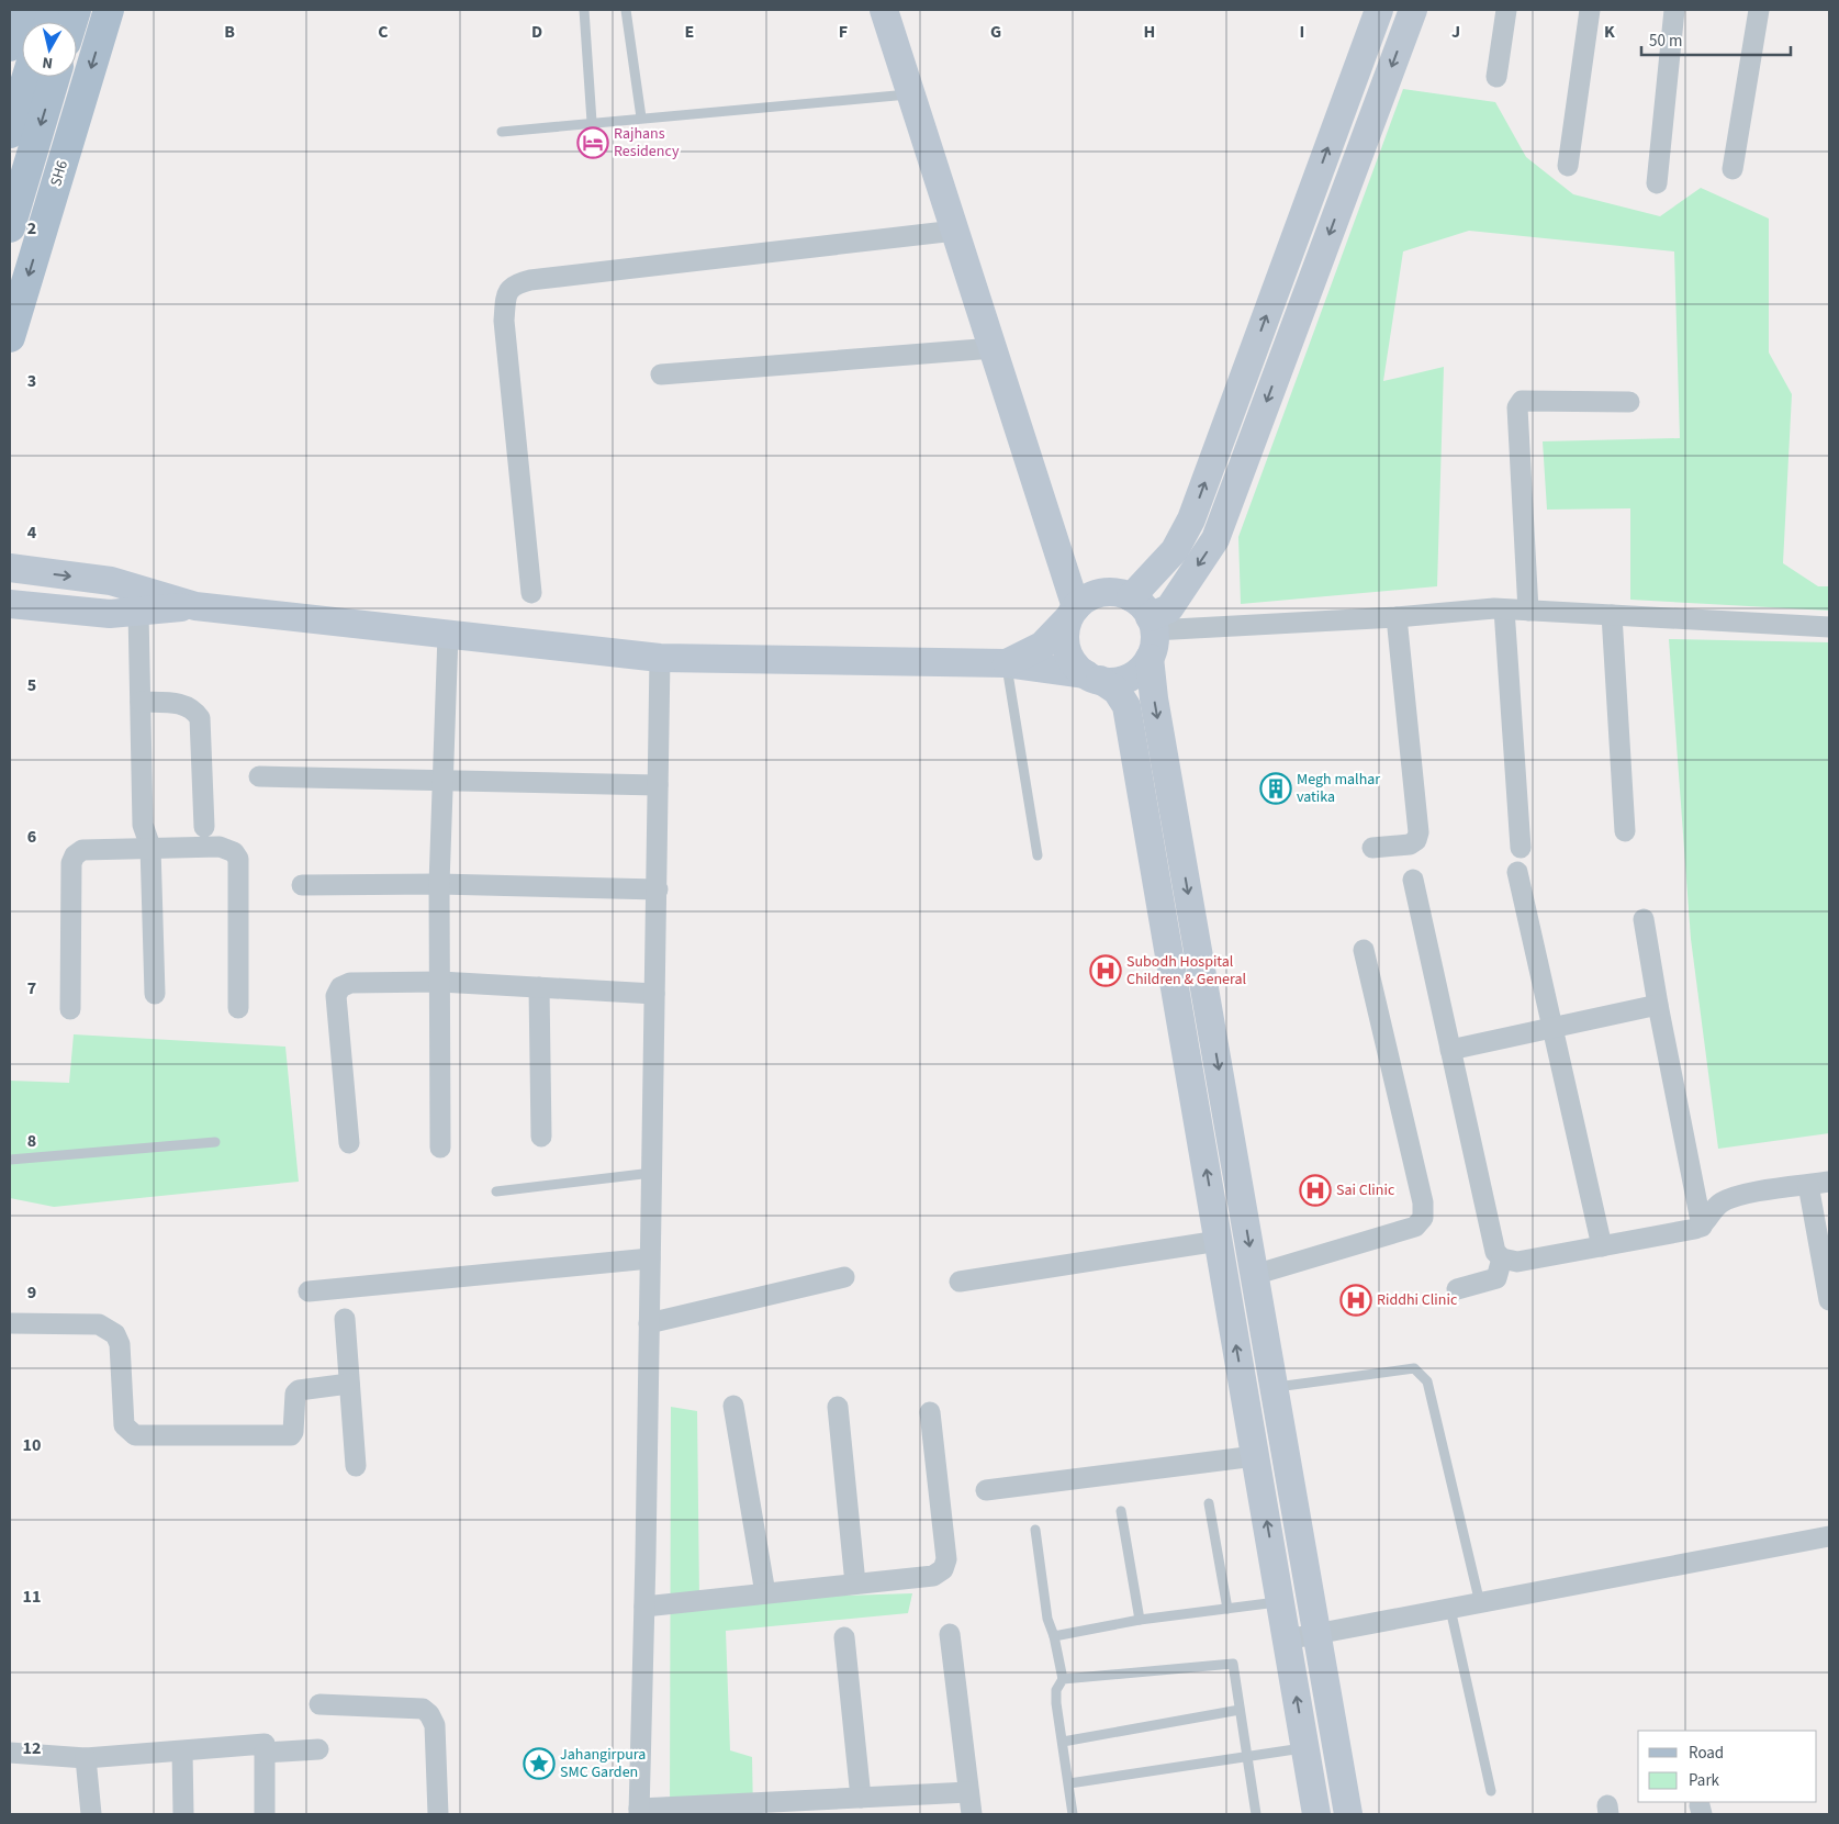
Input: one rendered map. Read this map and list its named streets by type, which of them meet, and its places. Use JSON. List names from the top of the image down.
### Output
{
  "streets": {
    "main road": ["SH6"]
  },
  "places": {
    "hotel": ["Rajhans Residency"],
    "building": ["Megh malhar vatika"],
    "hospital": ["Subodh Hospital Children & General", "Sai Clinic", "Riddhi Clinic"],
    "place": ["Jahangirpura SMC Garden"]
  },
  "legend": ["Road", "Park"],
  "scale_bar": "50 m",
  "north": "bottom",
  "grid": {
    "columns": [
      "B",
      "C",
      "D",
      "E",
      "F",
      "G",
      "H",
      "I",
      "J",
      "K"
    ],
    "rows": [
      "2",
      "3",
      "4",
      "5",
      "6",
      "7",
      "8",
      "9",
      "10",
      "11",
      "12"
    ]
  }
}
